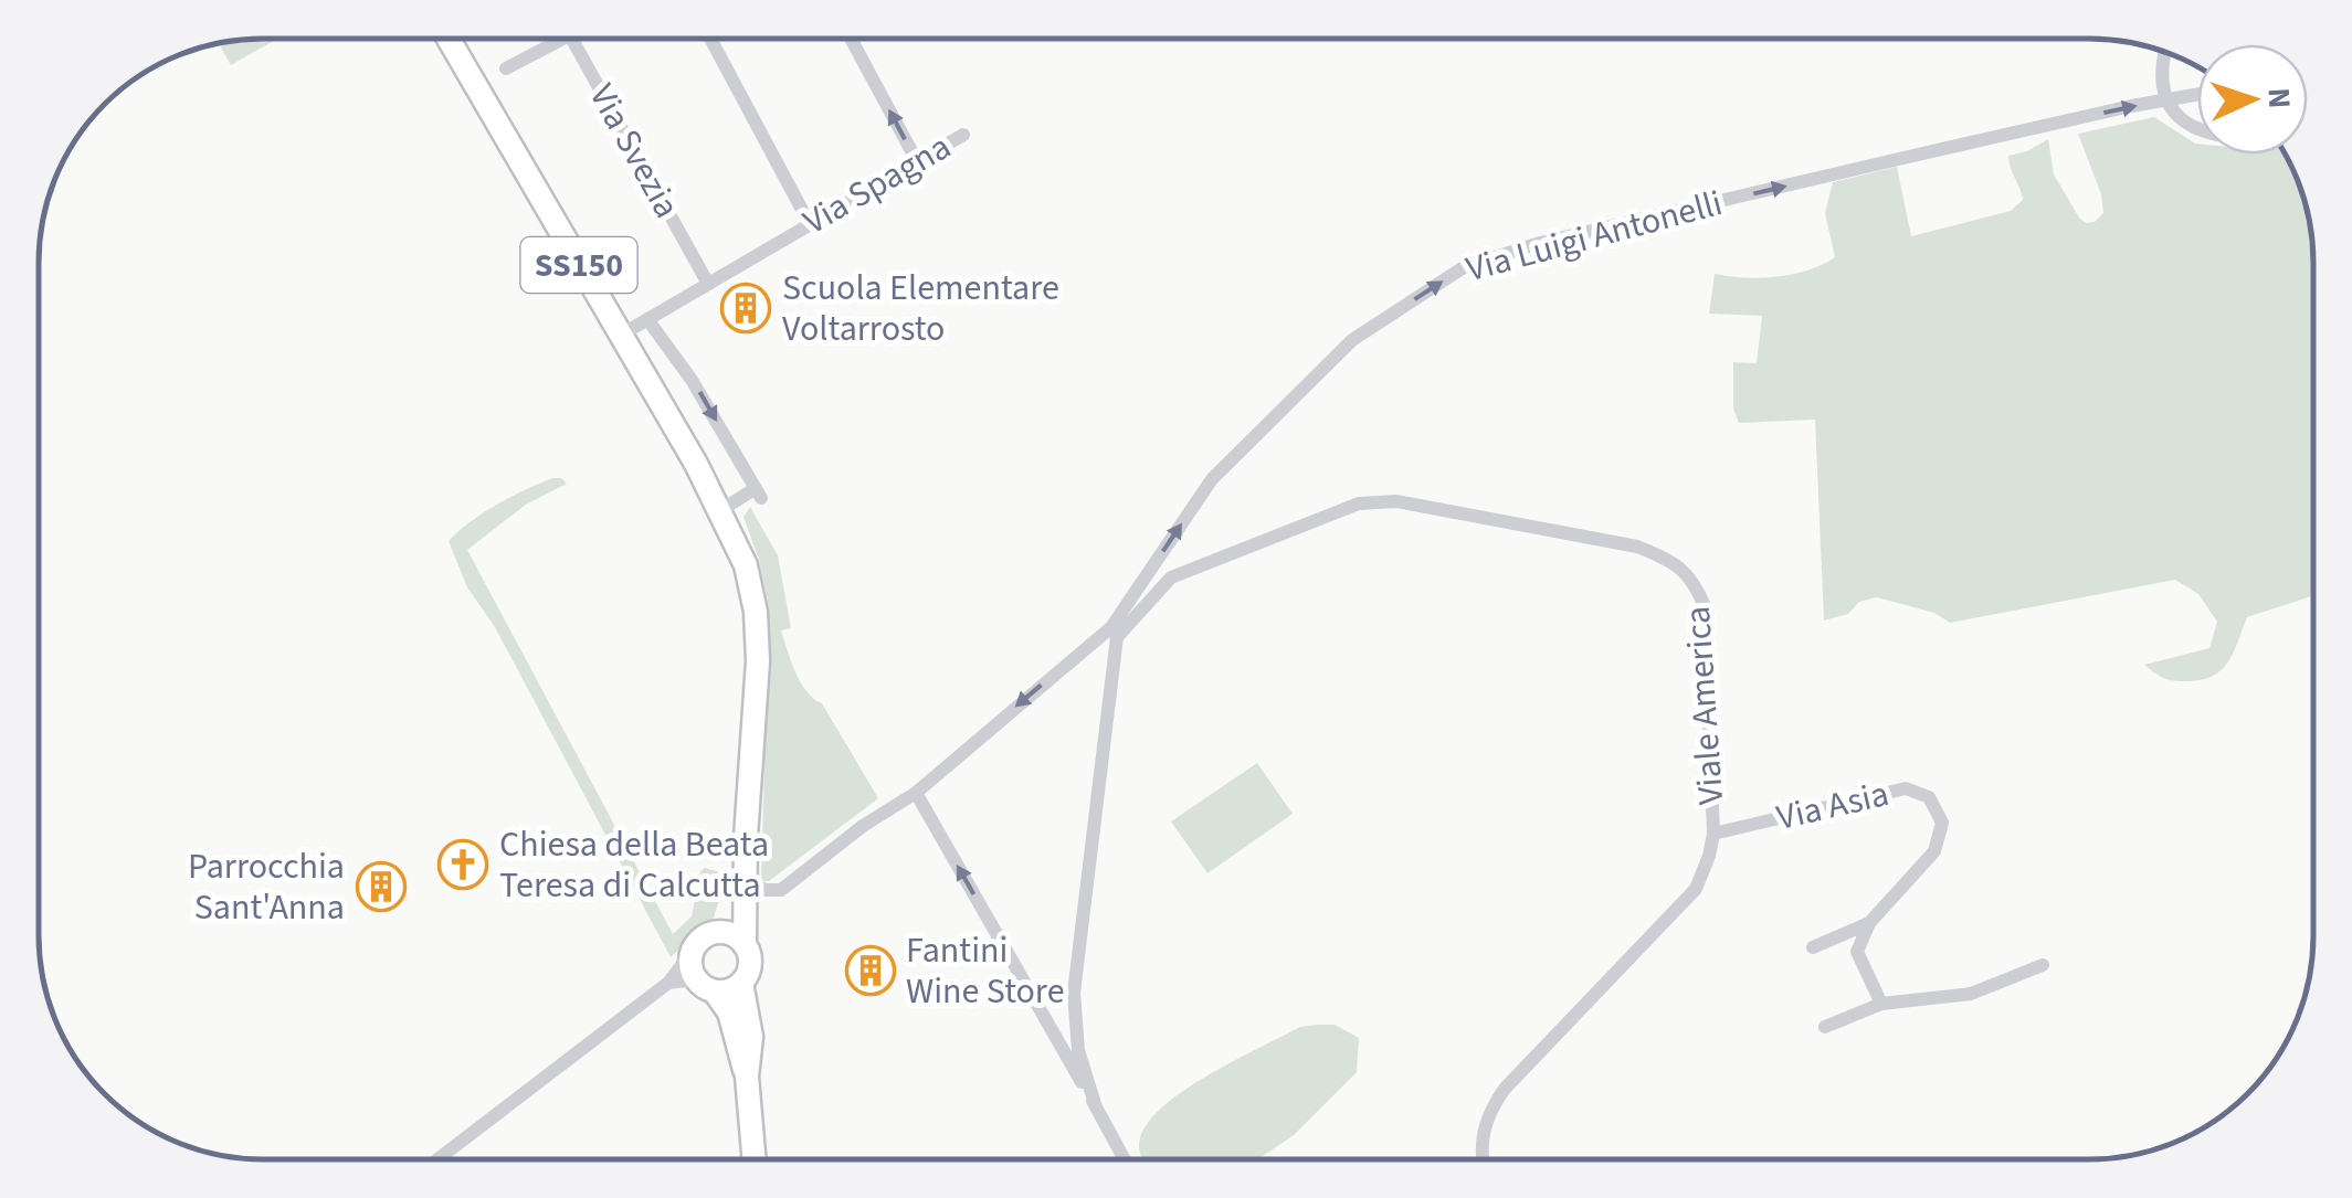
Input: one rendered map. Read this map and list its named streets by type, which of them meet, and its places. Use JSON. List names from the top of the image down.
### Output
{
  "streets": {
    "main road": ["SS150"],
    "street": [
      "Via Svezia",
      "Via Spagna",
      "Via Luigi Antonelli",
      "Viale America",
      "Via Asia"
    ]
  },
  "crossings": [
    ["Via Svezia", "Via Spagna"],
    ["Via Spagna", "SS150"],
    ["Via Luigi Antonelli", "SS150"],
    ["Via Luigi Antonelli", "Viale America"],
    ["Viale America", "Via Asia"]
  ],
  "places": {
    "building": ["Scuola Elementare Voltarrosto", "Parrocchia Sant'Anna", "Fantini Wine Store"],
    "church": ["Chiesa della Beata Teresa di Calcutta"]
  },
  "north": "right"
}
